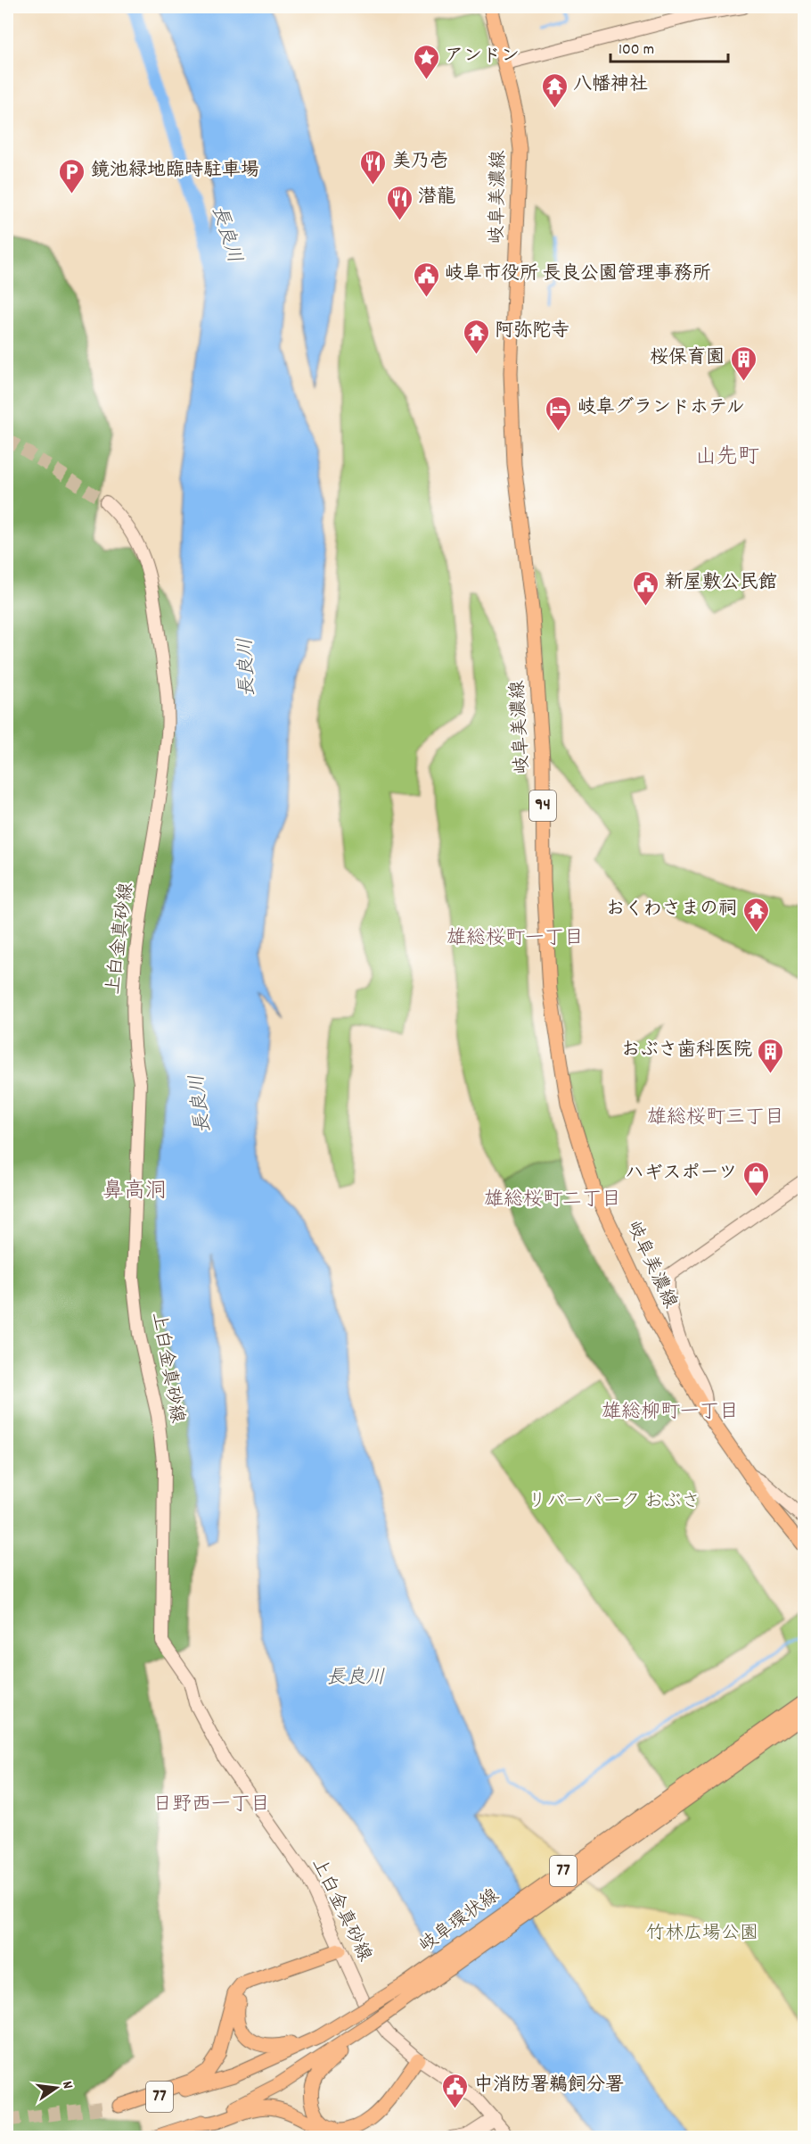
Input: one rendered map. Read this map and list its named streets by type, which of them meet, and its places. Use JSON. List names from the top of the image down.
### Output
{
  "streets": {
    "main road": [
      "岐阜美濃線",
      "94",
      "上白金真砂線",
      "77",
      "岐阜環状線"
    ]
  },
  "crossings": [
    ["上白金真砂線", "77"],
    ["77", "岐阜環状線"]
  ],
  "districts": [
    "山先町",
    "雄総桜町一丁目",
    "雄総桜町三丁目",
    "鼻高洞",
    "雄総桜町二丁目",
    "雄総柳町一丁目",
    "日野西一丁目"
  ],
  "water": ["長良川"],
  "parks": ["リバーパーク おぶさ", "竹林広場公園"],
  "places": {
    "place": ["アンドン"],
    "temple": ["八幡神社", "阿弥陀寺", "おくわさまの祠"],
    "restaurant": ["美乃壱", "潜龍"],
    "parking": ["鏡池緑地臨時駐車場"],
    "public building": ["岐阜市役所 長良公園管理事務所", "新屋敷公民館", "中消防署鵜飼分署"],
    "building": ["桜保育園", "おぶさ歯科医院"],
    "hotel": ["岐阜グランドホテル"],
    "shop": ["ハギスポーツ"]
  },
  "scale_bar": "100 m",
  "north": "right"
}
